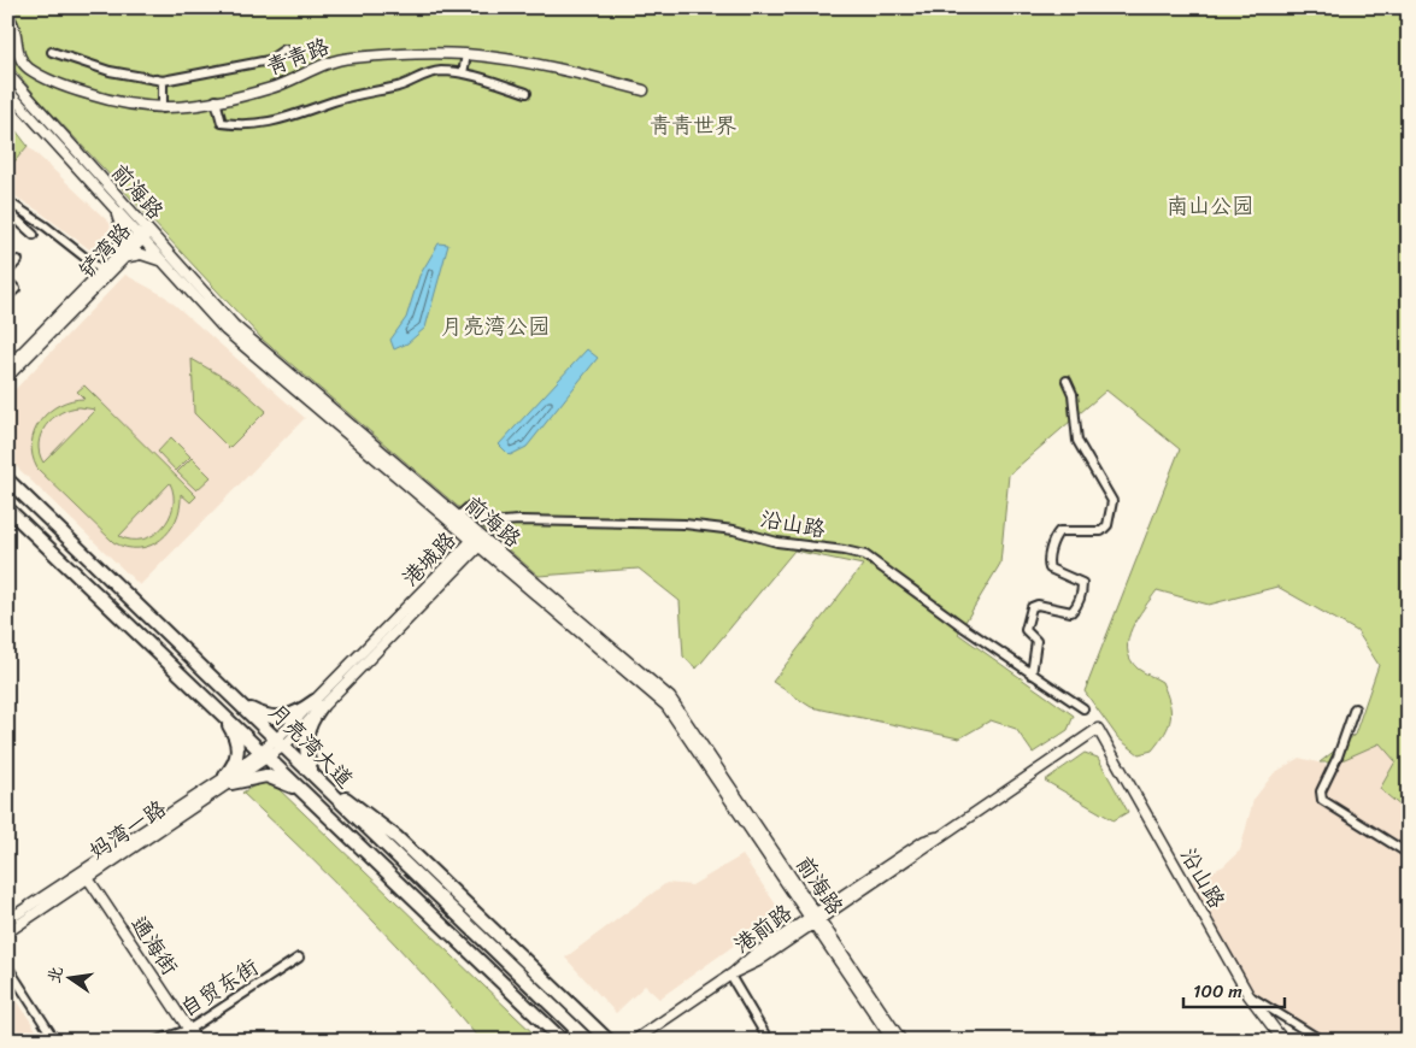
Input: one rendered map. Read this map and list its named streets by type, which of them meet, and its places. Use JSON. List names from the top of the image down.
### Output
{
  "streets": {
    "main road": ["月亮湾大道"],
    "street": [
      "青青路",
      "前海路",
      "铲湾路",
      "沿山路",
      "港城路",
      "妈湾一路",
      "港前路",
      "通海街",
      "自贸东街"
    ]
  },
  "crossings": [
    ["前海路", "铲湾路"],
    ["前海路", "沿山路"],
    ["前海路", "港城路"],
    ["前海路", "港前路"],
    ["沿山路", "港前路"],
    ["港城路", "月亮湾大道"],
    ["港城路", "妈湾一路"],
    ["月亮湾大道", "妈湾一路"],
    ["妈湾一路", "通海街"],
    ["通海街", "自贸东街"]
  ],
  "parks": ["青青世界", "南山公园", "月亮湾公园"],
  "scale_bar": "100 m",
  "north": "left"
}
